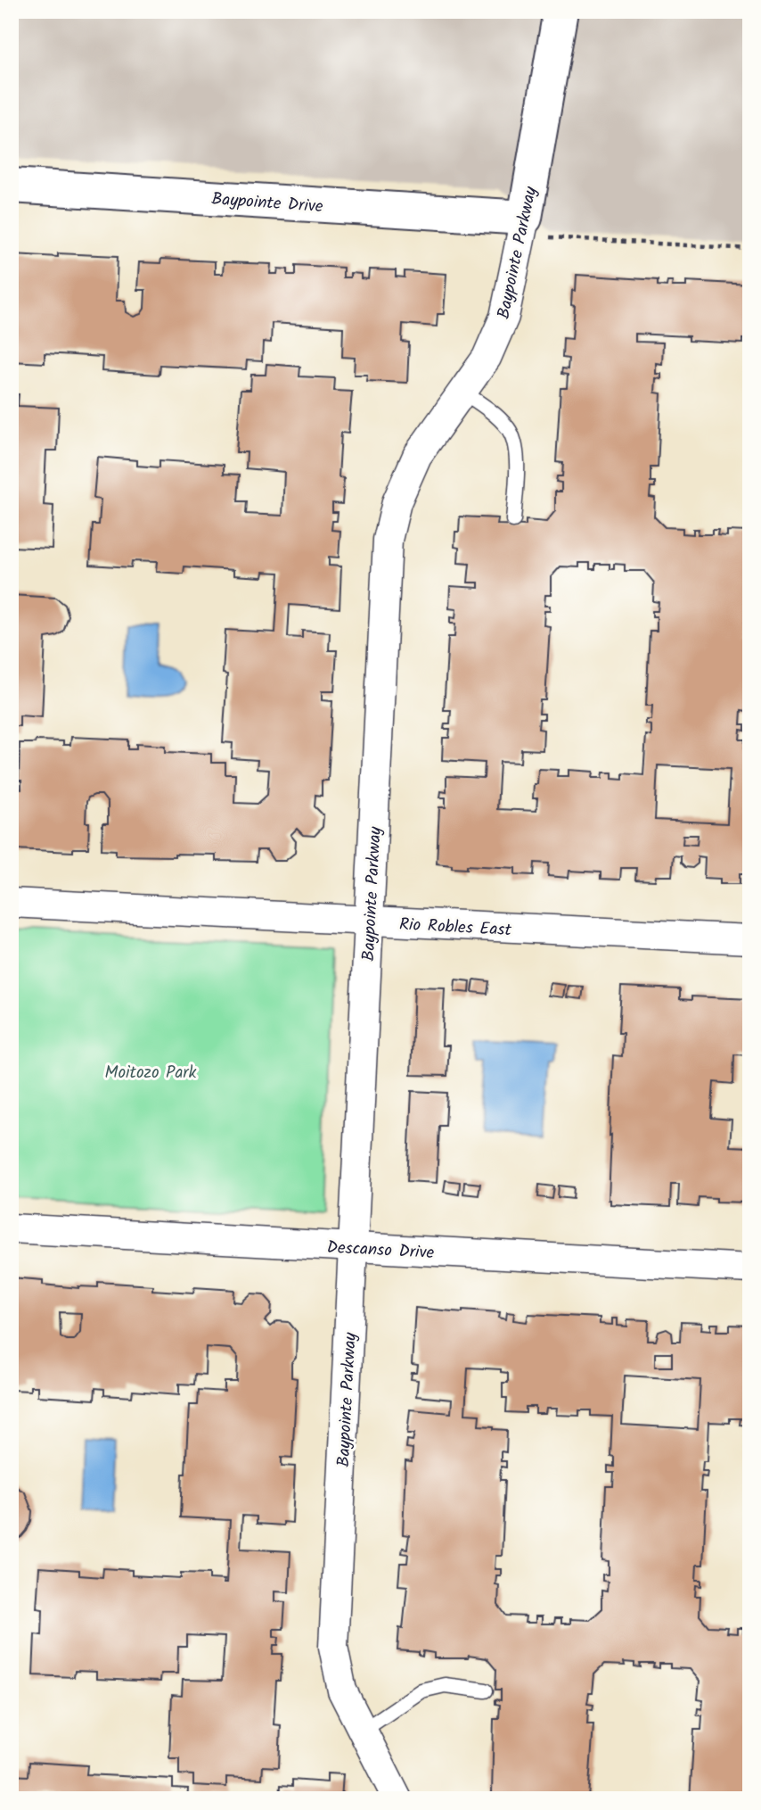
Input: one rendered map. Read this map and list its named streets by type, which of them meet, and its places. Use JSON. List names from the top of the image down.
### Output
{
  "streets": {
    "street": [
      "Baypointe Drive",
      "Baypointe Parkway",
      "Rio Robles East",
      "Descanso Drive"
    ]
  },
  "crossings": [
    ["Baypointe Drive", "Baypointe Parkway"],
    ["Baypointe Parkway", "Rio Robles East"],
    ["Baypointe Parkway", "Descanso Drive"]
  ],
  "parks": ["Moitozo Park"]
}
